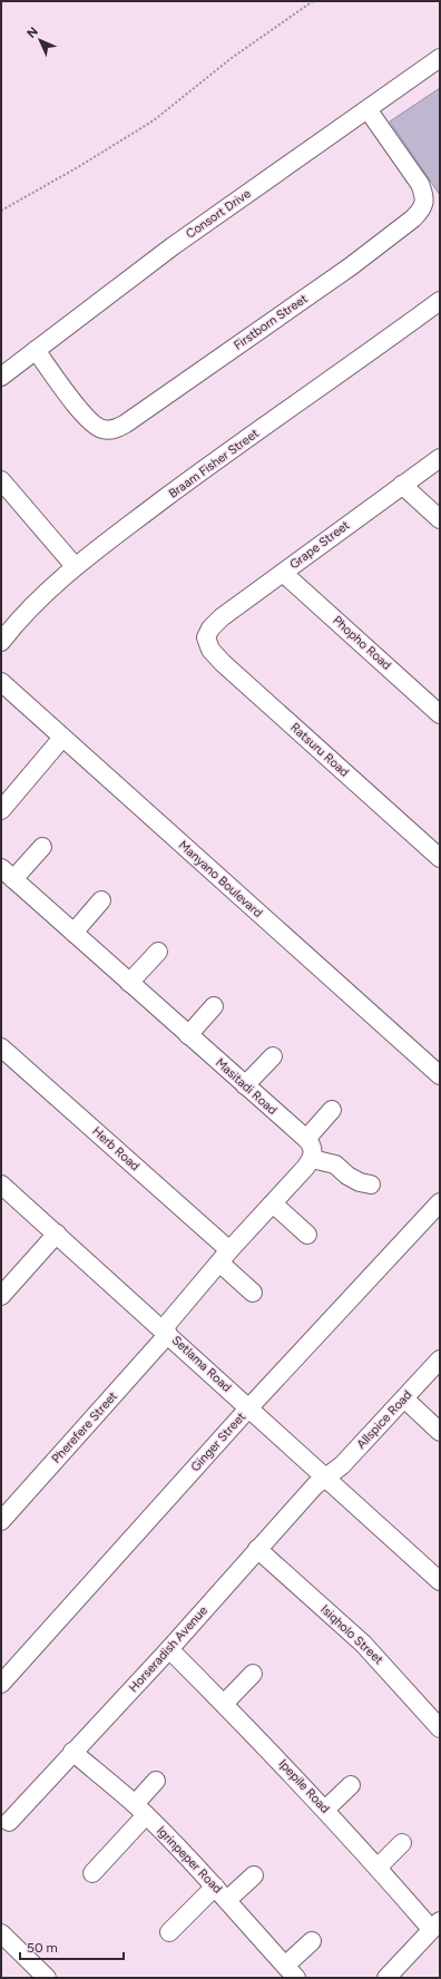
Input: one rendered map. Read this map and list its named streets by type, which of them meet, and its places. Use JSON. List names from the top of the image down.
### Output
{
  "streets": {
    "street": [
      "Consort Drive",
      "Firstborn Street",
      "Braam Fisher Street",
      "Grape Street",
      "Phopho Road",
      "Ratsuru Road",
      "Manyano Boulevard",
      "Masitadi Road",
      "Herb Road",
      "Setlama Road",
      "Allspice Road",
      "Pherefere Street",
      "Ginger Street",
      "Isiqholo Street",
      "Horseradish Avenue",
      "Ipepile Road",
      "Igrinpeper Road"
    ]
  },
  "crossings": [
    ["Consort Drive", "Firstborn Street"],
    ["Grape Street", "Phopho Road"],
    ["Grape Street", "Ratsuru Road"],
    ["Setlama Road", "Allspice Road"],
    ["Setlama Road", "Pherefere Street"],
    ["Setlama Road", "Ginger Street"],
    ["Setlama Road", "Horseradish Avenue"],
    ["Allspice Road", "Horseradish Avenue"],
    ["Isiqholo Street", "Horseradish Avenue"],
    ["Horseradish Avenue", "Ipepile Road"],
    ["Horseradish Avenue", "Igrinpeper Road"]
  ],
  "scale_bar": "50 m",
  "north": "top left"
}
